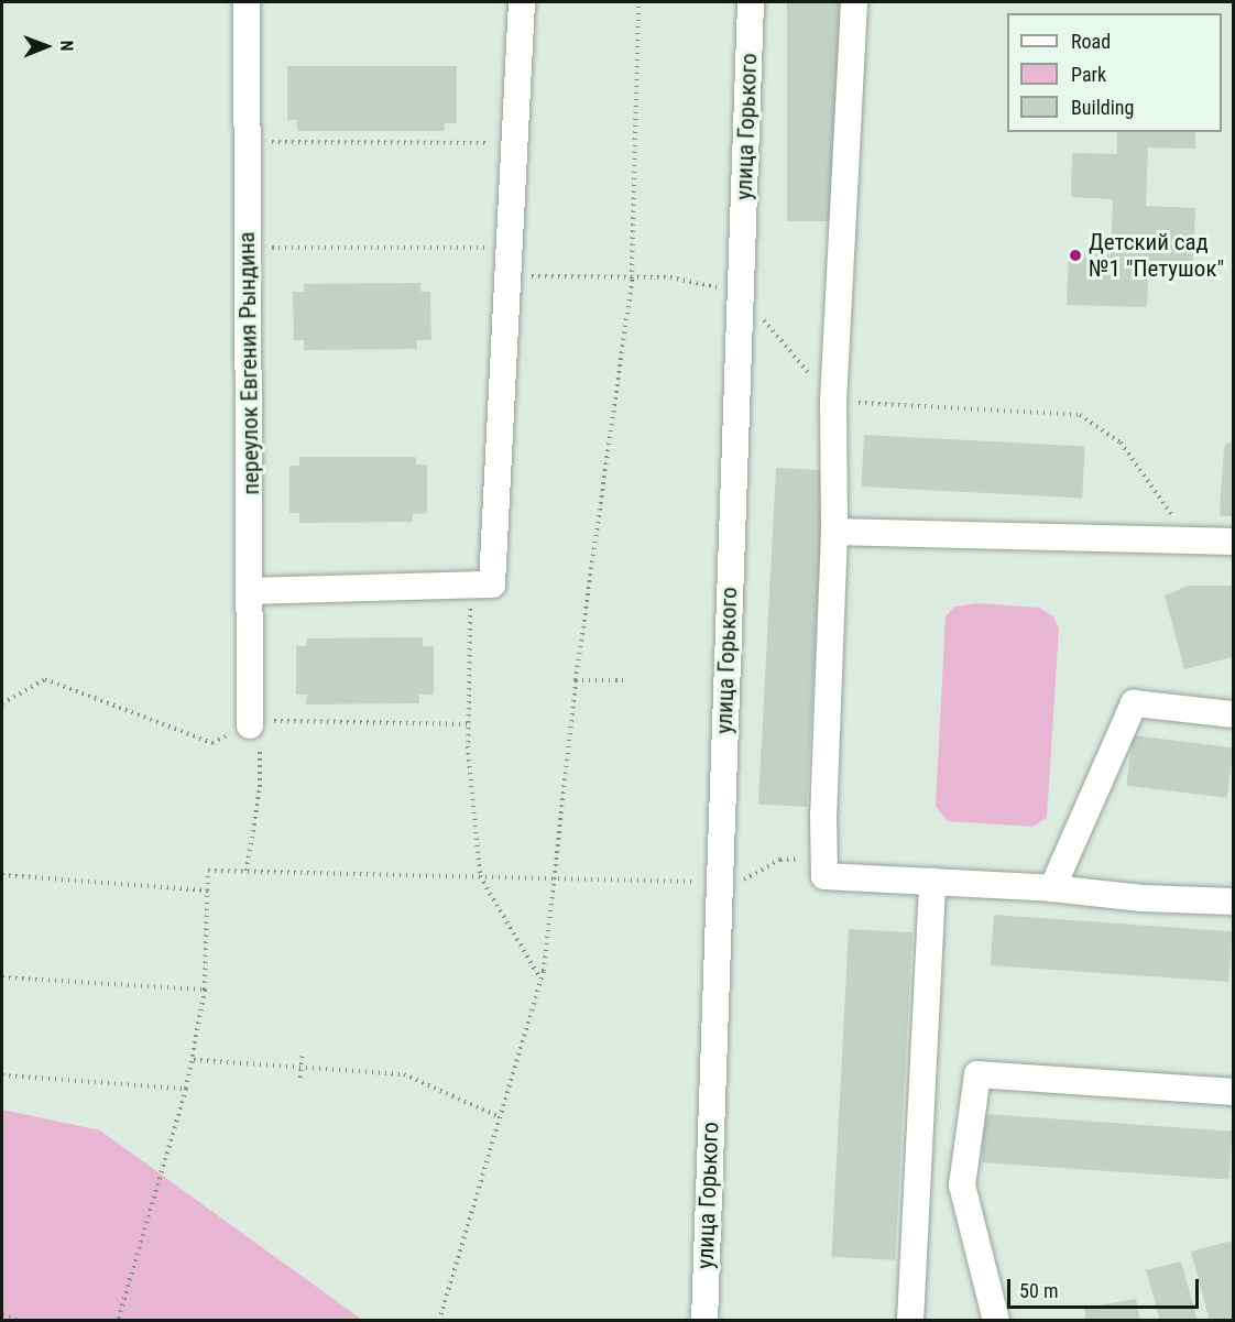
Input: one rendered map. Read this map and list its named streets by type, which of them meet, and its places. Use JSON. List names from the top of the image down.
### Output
{
  "streets": {
    "street": ["улица Горького", "переулок Евгения Рындина"]
  },
  "places": ["Детский сад №1 \"Петушок\""],
  "legend": ["Road", "Park", "Building"],
  "scale_bar": "50 m",
  "north": "right"
}
